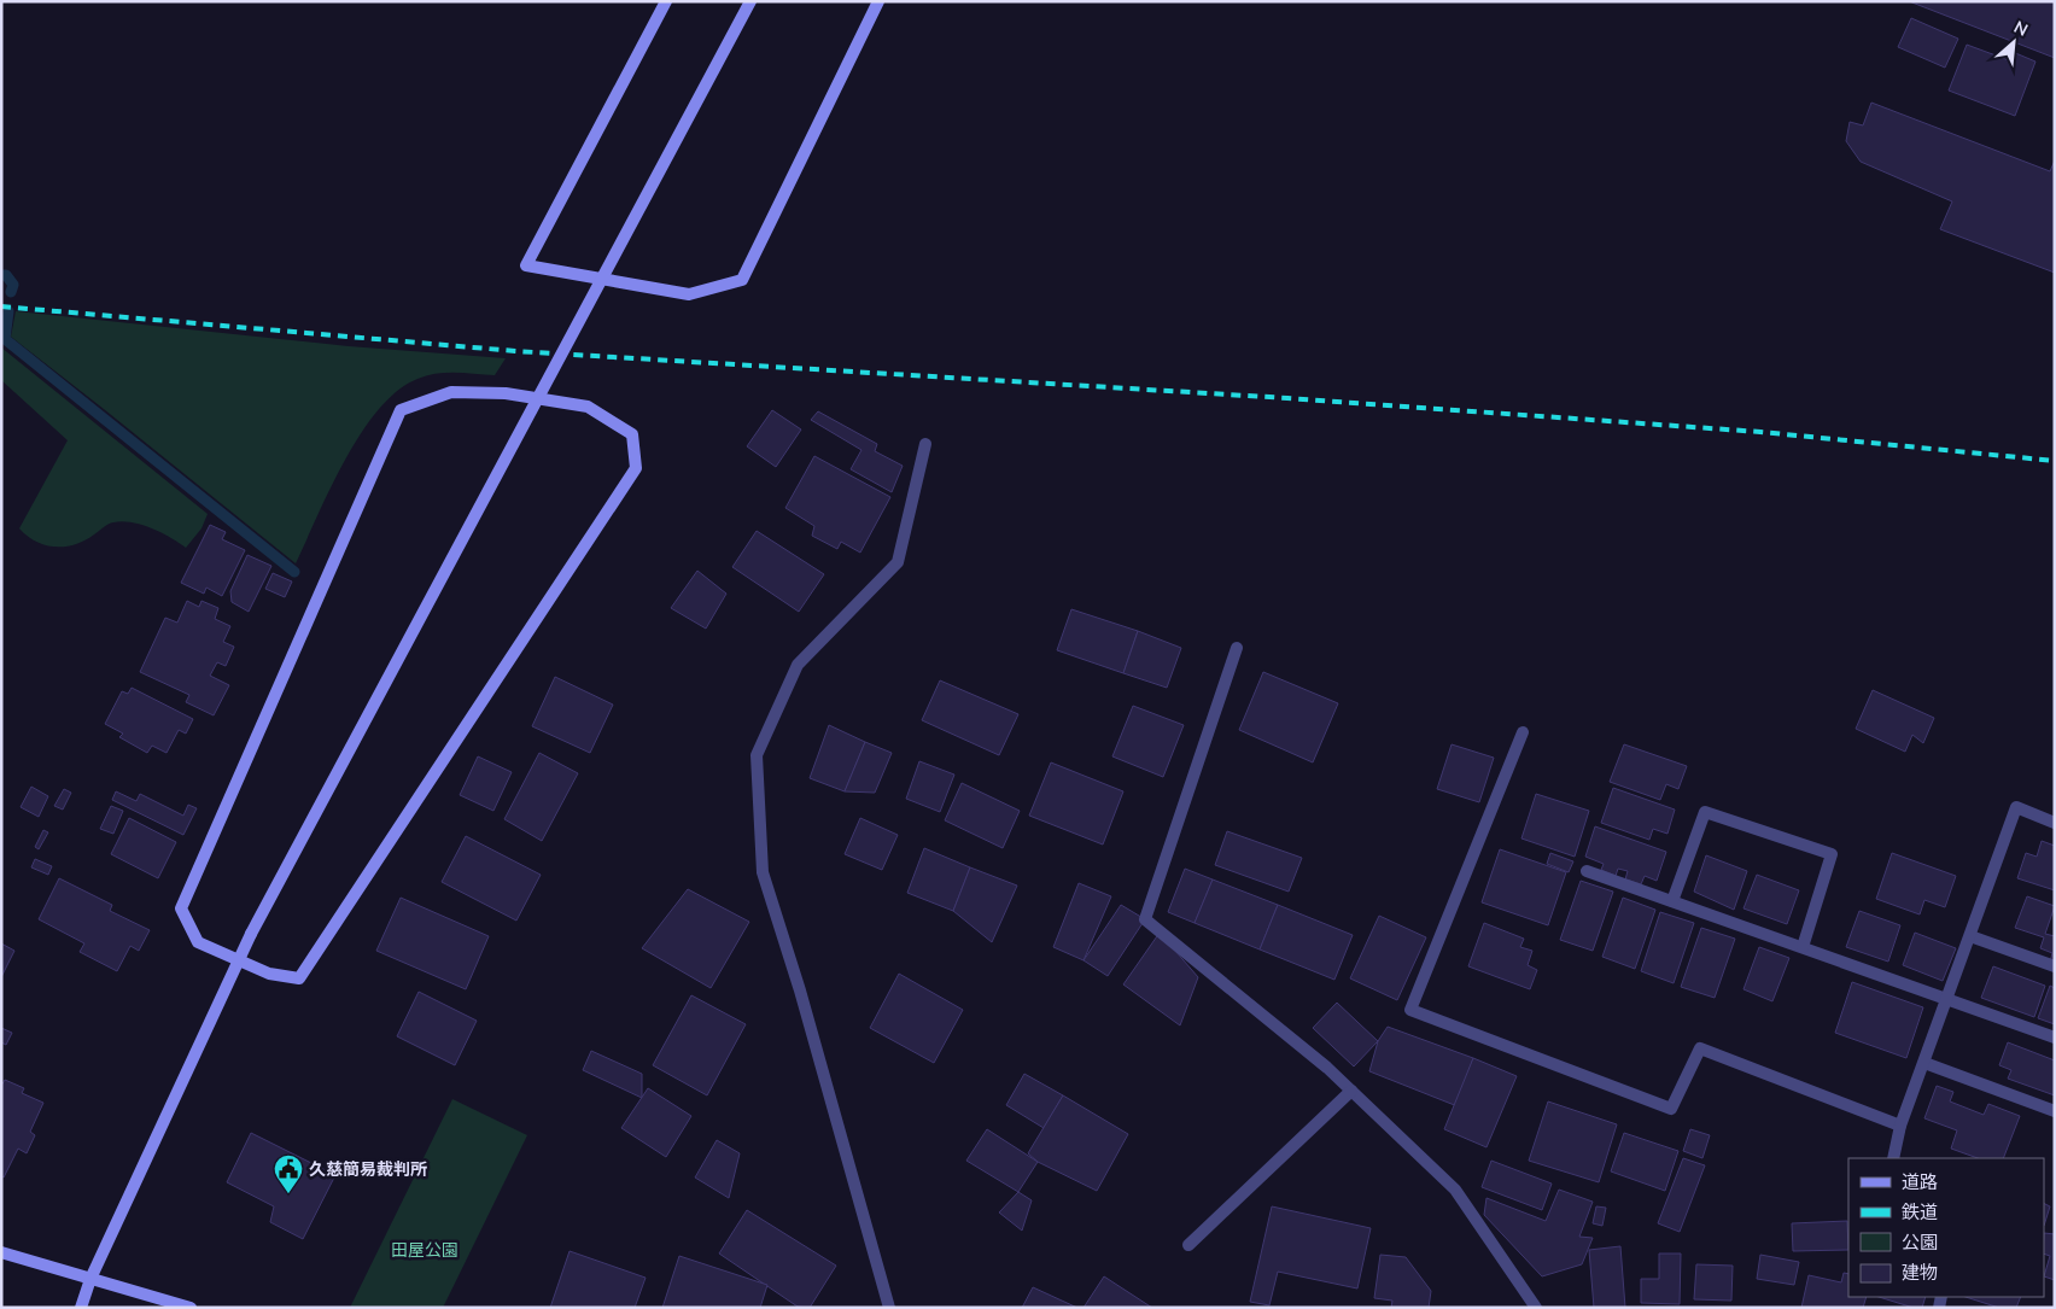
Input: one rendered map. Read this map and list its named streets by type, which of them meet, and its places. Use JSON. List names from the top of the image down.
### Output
{
  "parks": ["田屋公園"],
  "places": {
    "public building": ["久慈簡易裁判所"]
  },
  "legend": [
    "道路",
    "鉄道",
    "公園",
    "建物"
  ],
  "north": "top right"
}
